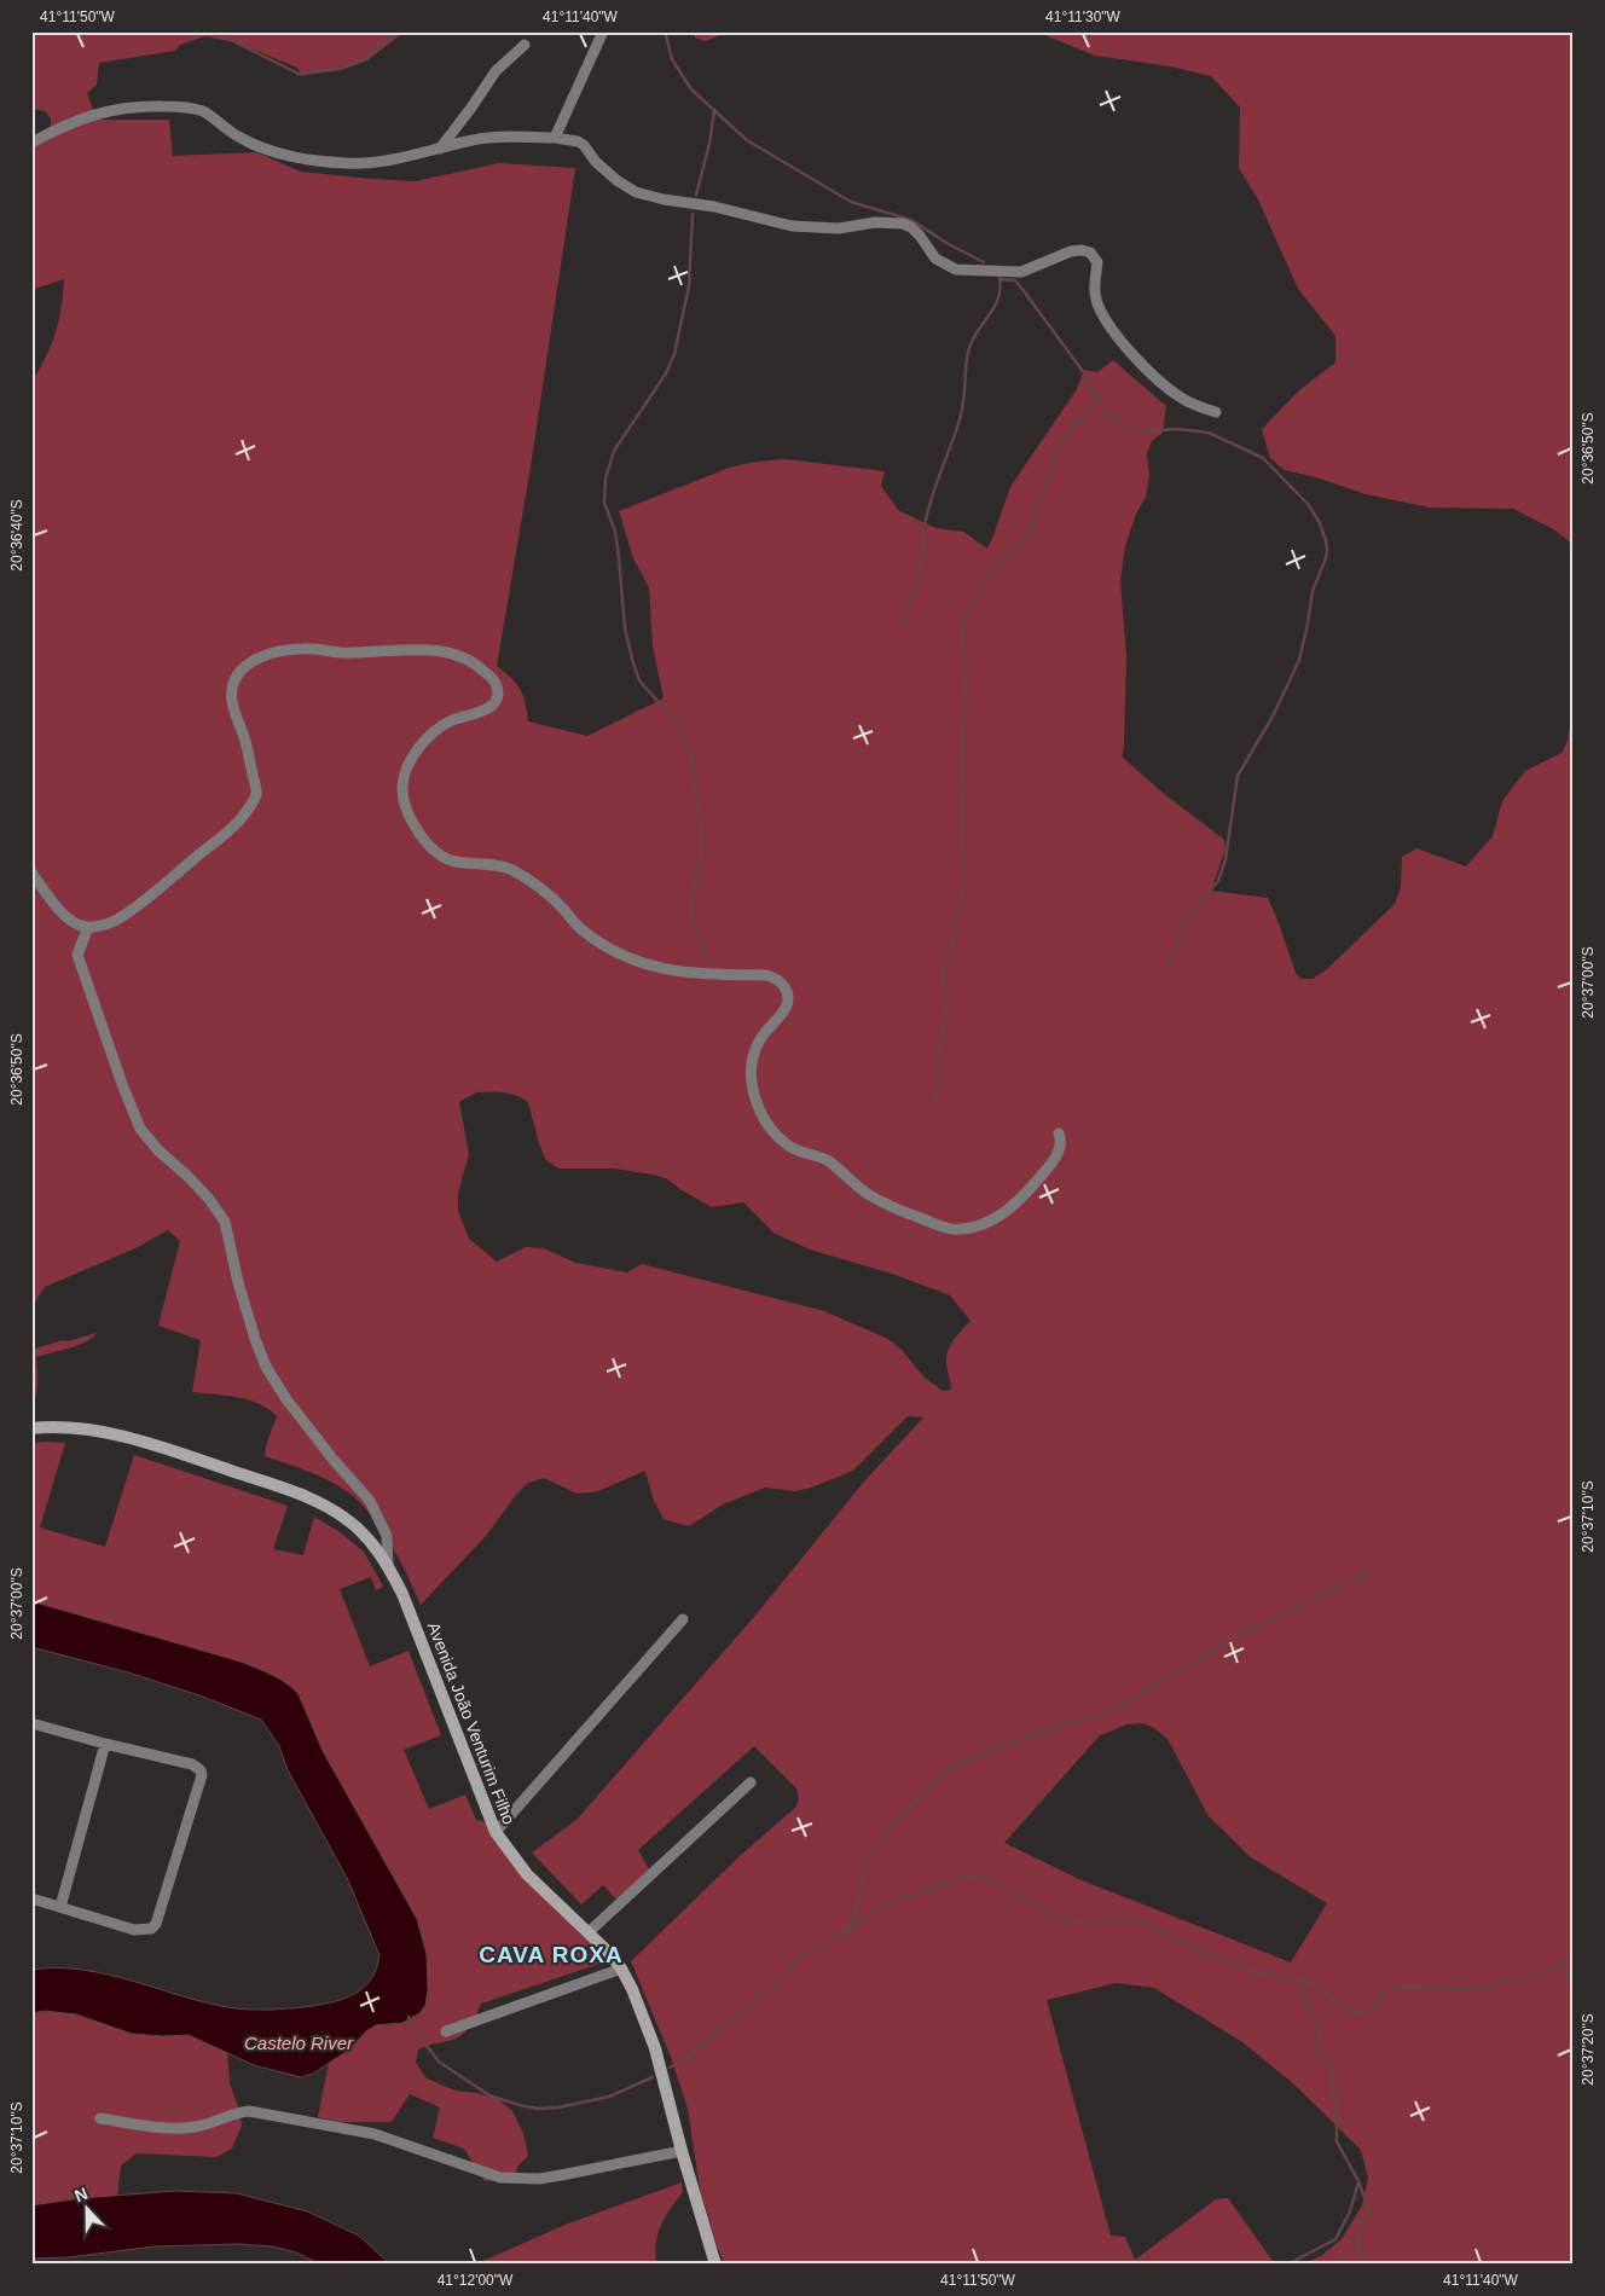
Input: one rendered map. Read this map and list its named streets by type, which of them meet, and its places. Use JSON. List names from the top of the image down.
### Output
{
  "streets": {
    "street": ["Avenida João Venturim Filho"]
  },
  "districts": ["CAVA ROXA"],
  "water": ["Castelo River"],
  "north": "top",
  "coordinates": [
    "41°11'50\"W",
    "41°11'40\"W",
    "41°11'30\"W",
    "20°36'50\"S",
    "20°36'40\"S",
    "20°37'00\"S",
    "20°37'10\"S",
    "20°37'20\"S",
    "41°12'00\"W"
  ]
}
